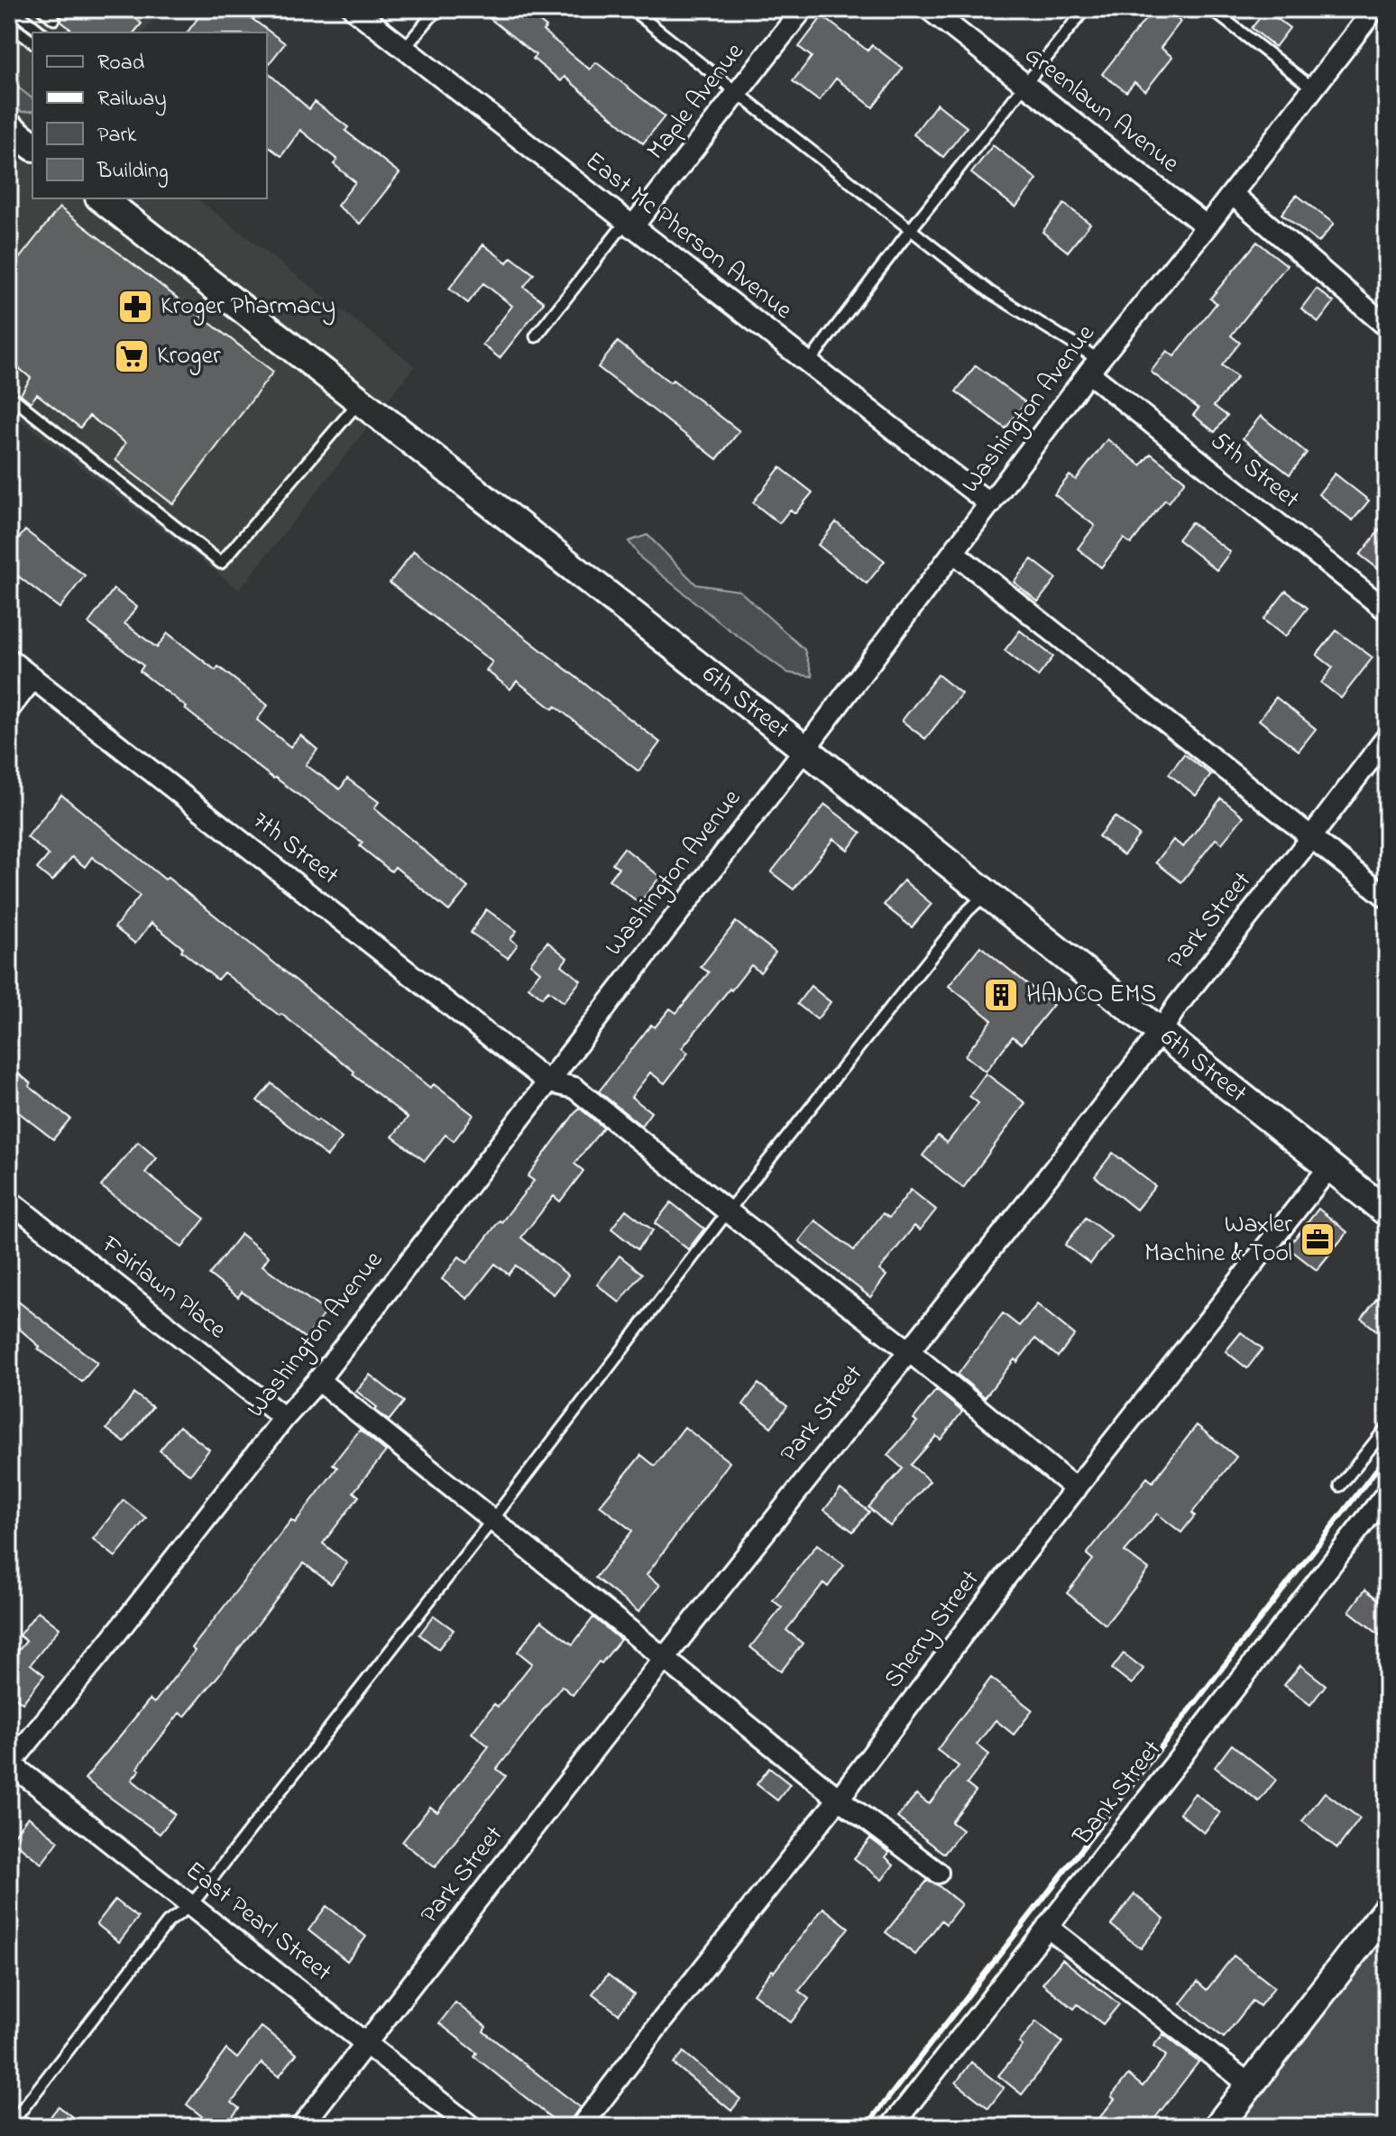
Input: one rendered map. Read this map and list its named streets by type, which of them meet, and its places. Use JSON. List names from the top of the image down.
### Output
{
  "streets": {
    "street": [
      "Maple Avenue",
      "Greenlawn Avenue",
      "East Mc Pherson Avenue",
      "Washington Avenue",
      "5th Street",
      "6th Street",
      "7th Street",
      "Park Street",
      "Fairlawn Place",
      "Sherry Street",
      "Bank Street",
      "East Pearl Street"
    ]
  },
  "crossings": [
    ["Maple Avenue", "East Mc Pherson Avenue"],
    ["Greenlawn Avenue", "Washington Avenue"],
    ["East Mc Pherson Avenue", "Washington Avenue"],
    ["Washington Avenue", "5th Street"],
    ["Washington Avenue", "6th Street"],
    ["Washington Avenue", "7th Street"],
    ["Washington Avenue", "Fairlawn Place"],
    ["Washington Avenue", "East Pearl Street"],
    ["6th Street", "Park Street"],
    ["6th Street", "Sherry Street"],
    ["7th Street", "Park Street"],
    ["7th Street", "Sherry Street"],
    ["Park Street", "East Pearl Street"]
  ],
  "places": {
    "pharmacy": ["Kroger Pharmacy"],
    "supermarket": ["Kroger"],
    "building": ["HANCO EMS"],
    "office": ["Waxler Machine & Tool"]
  },
  "legend": [
    "Road",
    "Railway",
    "Park",
    "Building"
  ]
}
